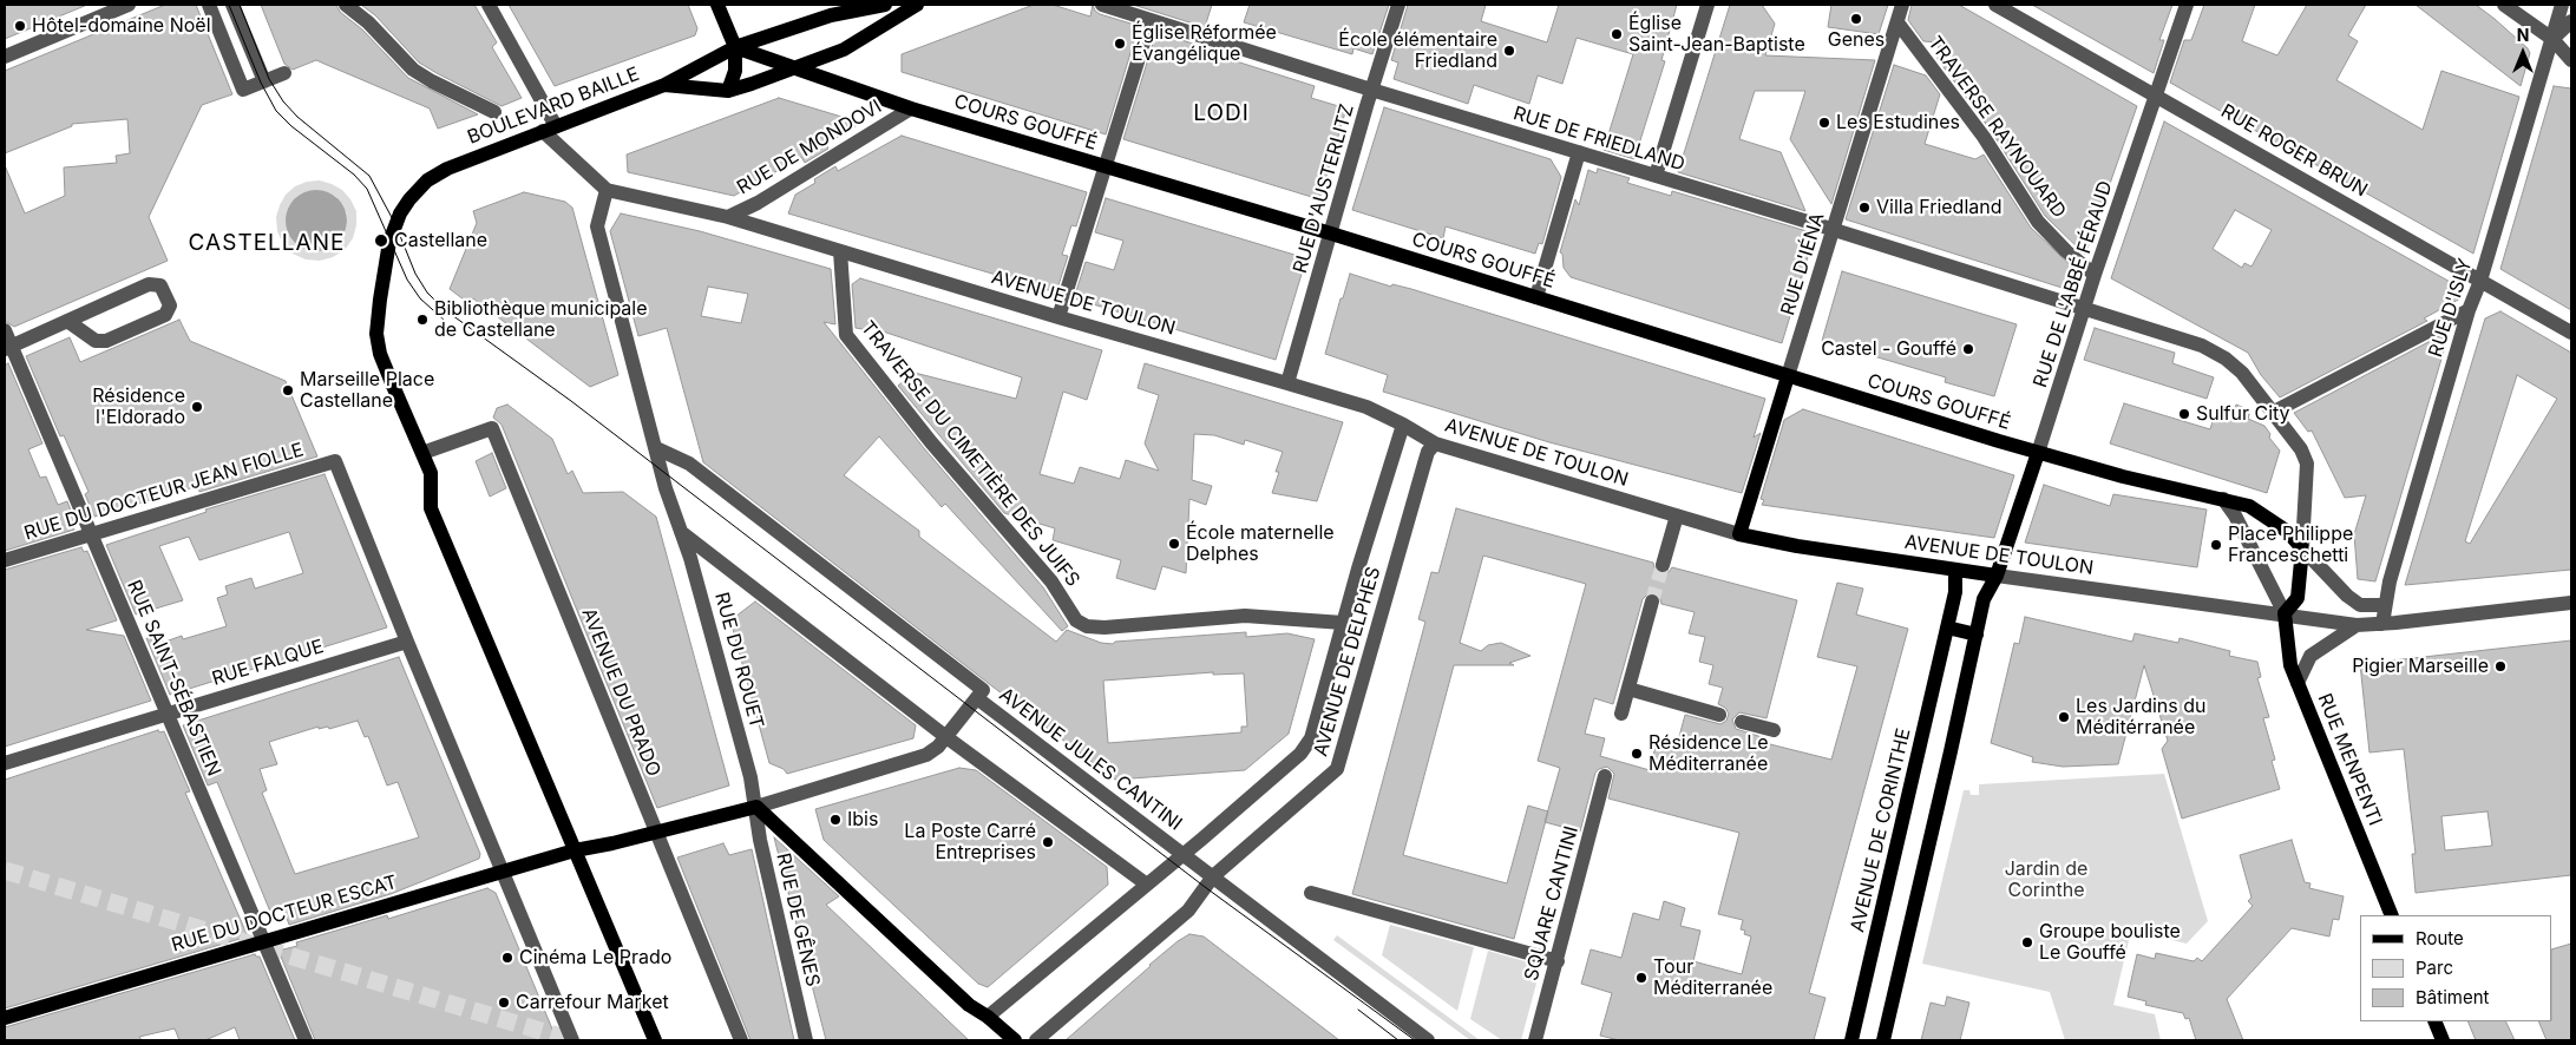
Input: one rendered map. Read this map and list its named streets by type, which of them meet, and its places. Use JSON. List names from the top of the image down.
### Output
{
  "streets": {
    "main road": [
      "BOULEVARD BAILLE",
      "COURS GOUFFÉ",
      "RUE D'IÉNA",
      "RUE DE L'ABBÉ FÉRAUD",
      "AVENUE DE TOULON",
      "RUE MENPENTI",
      "AVENUE DE CORINTHE",
      "RUE DU DOCTEUR ESCAT"
    ],
    "street": [
      "TRAVERSE RAYNOUARD",
      "RUE DE FRIEDLAND",
      "RUE DE MONDOVI",
      "RUE ROGER BRUN",
      "RUE D'AUSTERLITZ",
      "RUE D'ISLY",
      "TRAVERSE DU CIMETIÈRE DES JUIFS",
      "RUE DU DOCTEUR JEAN FIOLLE",
      "RUE DU ROUET",
      "AVENUE DE DELPHES",
      "RUE FALQUE",
      "RUE SAINT-SÉBASTIEN",
      "AVENUE DU PRADO",
      "AVENUE JULES CANTINI",
      "SQUARE CANTINI",
      "RUE DE GÊNES"
    ]
  },
  "crossings": [
    ["BOULEVARD BAILLE", "COURS GOUFFÉ"],
    ["BOULEVARD BAILLE", "AVENUE DU PRADO"],
    ["COURS GOUFFÉ", "RUE DE MONDOVI"],
    ["COURS GOUFFÉ", "RUE D'AUSTERLITZ"],
    ["COURS GOUFFÉ", "RUE D'IÉNA"],
    ["COURS GOUFFÉ", "RUE DE L'ABBÉ FÉRAUD"],
    ["TRAVERSE RAYNOUARD", "RUE D'IÉNA"],
    ["TRAVERSE RAYNOUARD", "RUE DE L'ABBÉ FÉRAUD"],
    ["RUE DE FRIEDLAND", "RUE D'AUSTERLITZ"],
    ["RUE DE FRIEDLAND", "RUE D'IÉNA"],
    ["RUE DE FRIEDLAND", "RUE DE L'ABBÉ FÉRAUD"],
    ["RUE DE MONDOVI", "AVENUE DE TOULON"],
    ["RUE ROGER BRUN", "RUE DE L'ABBÉ FÉRAUD"],
    ["RUE ROGER BRUN", "RUE D'ISLY"],
    ["RUE D'AUSTERLITZ", "AVENUE DE TOULON"],
    ["RUE D'IÉNA", "AVENUE DE TOULON"],
    ["RUE DE L'ABBÉ FÉRAUD", "AVENUE DE TOULON"],
    ["AVENUE DE TOULON", "RUE D'ISLY"],
    ["AVENUE DE TOULON", "TRAVERSE DU CIMETIÈRE DES JUIFS"],
    ["AVENUE DE TOULON", "RUE DU ROUET"],
    ["AVENUE DE TOULON", "AVENUE DE DELPHES"],
    ["AVENUE DE TOULON", "RUE MENPENTI"],
    ["AVENUE DE TOULON", "AVENUE DE CORINTHE"],
    ["TRAVERSE DU CIMETIÈRE DES JUIFS", "AVENUE DE DELPHES"],
    ["RUE DU DOCTEUR JEAN FIOLLE", "RUE FALQUE"],
    ["RUE DU DOCTEUR JEAN FIOLLE", "RUE SAINT-SÉBASTIEN"],
    ["RUE DU ROUET", "AVENUE JULES CANTINI"],
    ["RUE DU ROUET", "RUE DU DOCTEUR ESCAT"],
    ["RUE DU ROUET", "RUE DE GÊNES"],
    ["AVENUE DE DELPHES", "AVENUE JULES CANTINI"],
    ["RUE FALQUE", "RUE SAINT-SÉBASTIEN"],
    ["RUE SAINT-SÉBASTIEN", "RUE DU DOCTEUR ESCAT"],
    ["AVENUE DU PRADO", "RUE DU DOCTEUR ESCAT"],
    ["RUE DU DOCTEUR ESCAT", "RUE DE GÊNES"]
  ],
  "districts": ["LODI", "CASTELLANE"],
  "parks": ["Jardin de Corinthe"],
  "places": [
    "Genes",
    "Hôtel-domaine Noël",
    "Église Saint-Jean-Baptiste",
    "Église Réformée Évangélique",
    "École élémentaire Friedland",
    "Les Estudines",
    "Villa Friedland",
    "Castellane",
    "Bibliothèque municipale de Castellane",
    "Castel - Gouffé",
    "Marseille Place Castellane",
    "Résidence l'Eldorado",
    "Sulfur City",
    "École maternelle Delphes",
    "Place Philippe Franceschetti",
    "Pigier Marseille",
    "Les Jardins du Méditérranée",
    "Résidence Le Méditerranée",
    "Ibis",
    "La Poste Carré Entreprises",
    "Groupe bouliste Le Gouffé",
    "Cinéma Le Prado",
    "Tour Méditerranée",
    "Carrefour Market"
  ],
  "legend": ["Route", "Parc", "Bâtiment"],
  "north": "top"
}
